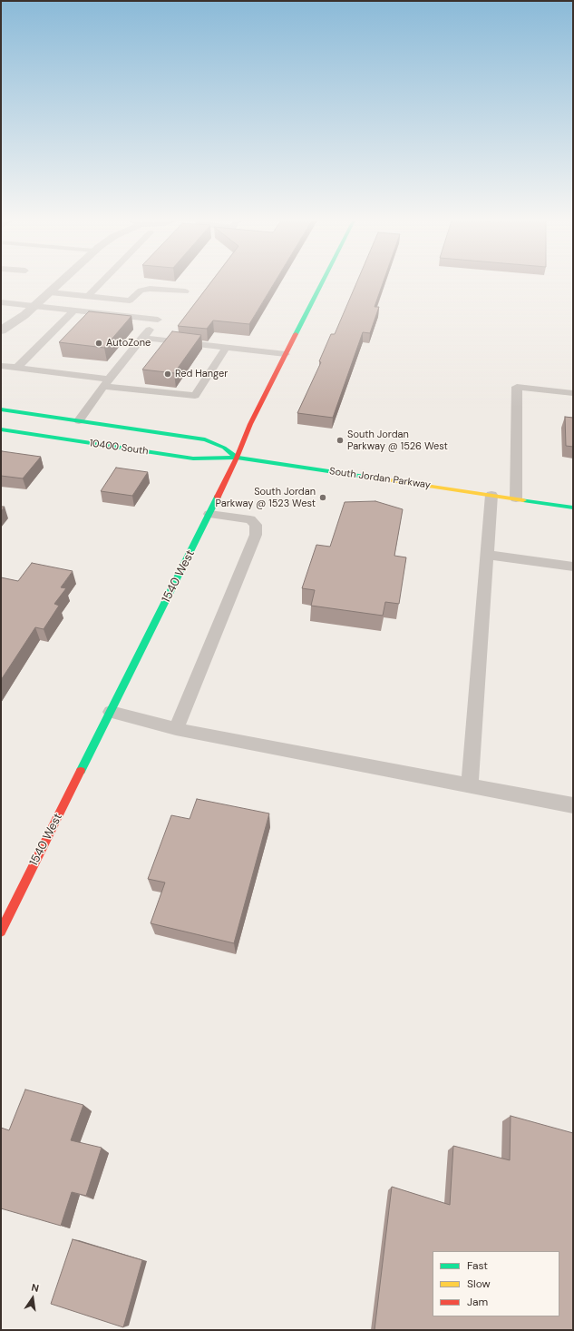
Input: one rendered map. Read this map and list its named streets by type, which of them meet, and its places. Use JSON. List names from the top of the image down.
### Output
{
  "streets": {
    "street": ["10400 South", "South Jordan Parkway", "1540 West"]
  },
  "crossings": [
    ["10400 South", "South Jordan Parkway"],
    ["10400 South", "1540 West"],
    ["South Jordan Parkway", "1540 West"]
  ],
  "places": [
    "AutoZone",
    "Red Hanger",
    "South Jordan Parkway @ 1526 West",
    "South Jordan Parkway @ 1523 West"
  ],
  "legend": ["Fast", "Slow", "Jam"],
  "north": "top"
}
